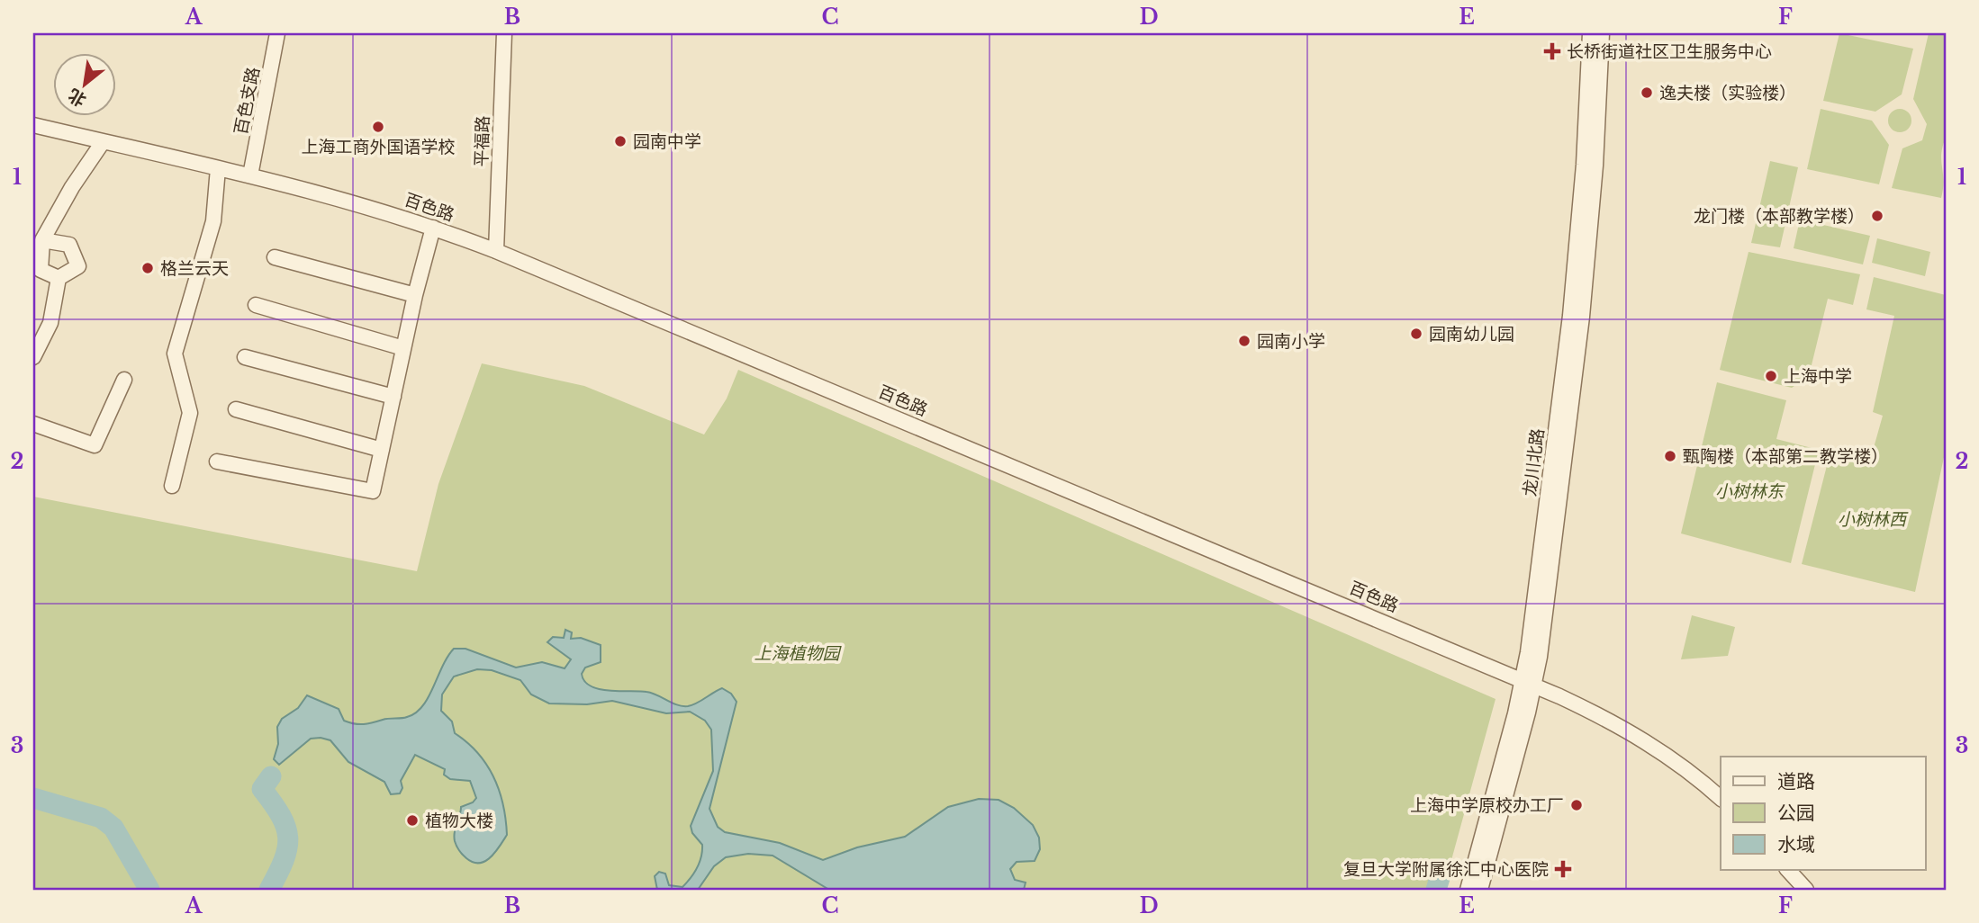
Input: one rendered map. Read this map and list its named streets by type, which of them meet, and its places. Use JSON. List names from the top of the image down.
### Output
{
  "streets": {
    "street": [
      "百色支路",
      "平福路",
      "百色路",
      "龙川北路"
    ]
  },
  "crossings": [
    ["百色支路", "百色路"],
    ["平福路", "百色路"],
    ["百色路", "龙川北路"]
  ],
  "parks": ["小树林东", "小树林西", "上海植物园"],
  "places": {
    "health": ["长桥街道社区卫生服务中心", "复旦大学附属徐汇中心医院"],
    "other": [
      "逸夫楼（实验楼）",
      "上海工商外国语学校",
      "园南中学",
      "龙门楼（本部教学楼）",
      "格兰云天",
      "园南幼儿园",
      "园南小学",
      "上海中学",
      "甄陶楼（本部第二教学楼）",
      "上海中学原校办工厂",
      "植物大楼"
    ]
  },
  "legend": ["道路", "公园", "水域"],
  "north": "bottom left",
  "grid": {
    "columns": [
      "A",
      "B",
      "C",
      "D",
      "E",
      "F"
    ],
    "rows": ["1", "2", "3"]
  }
}
